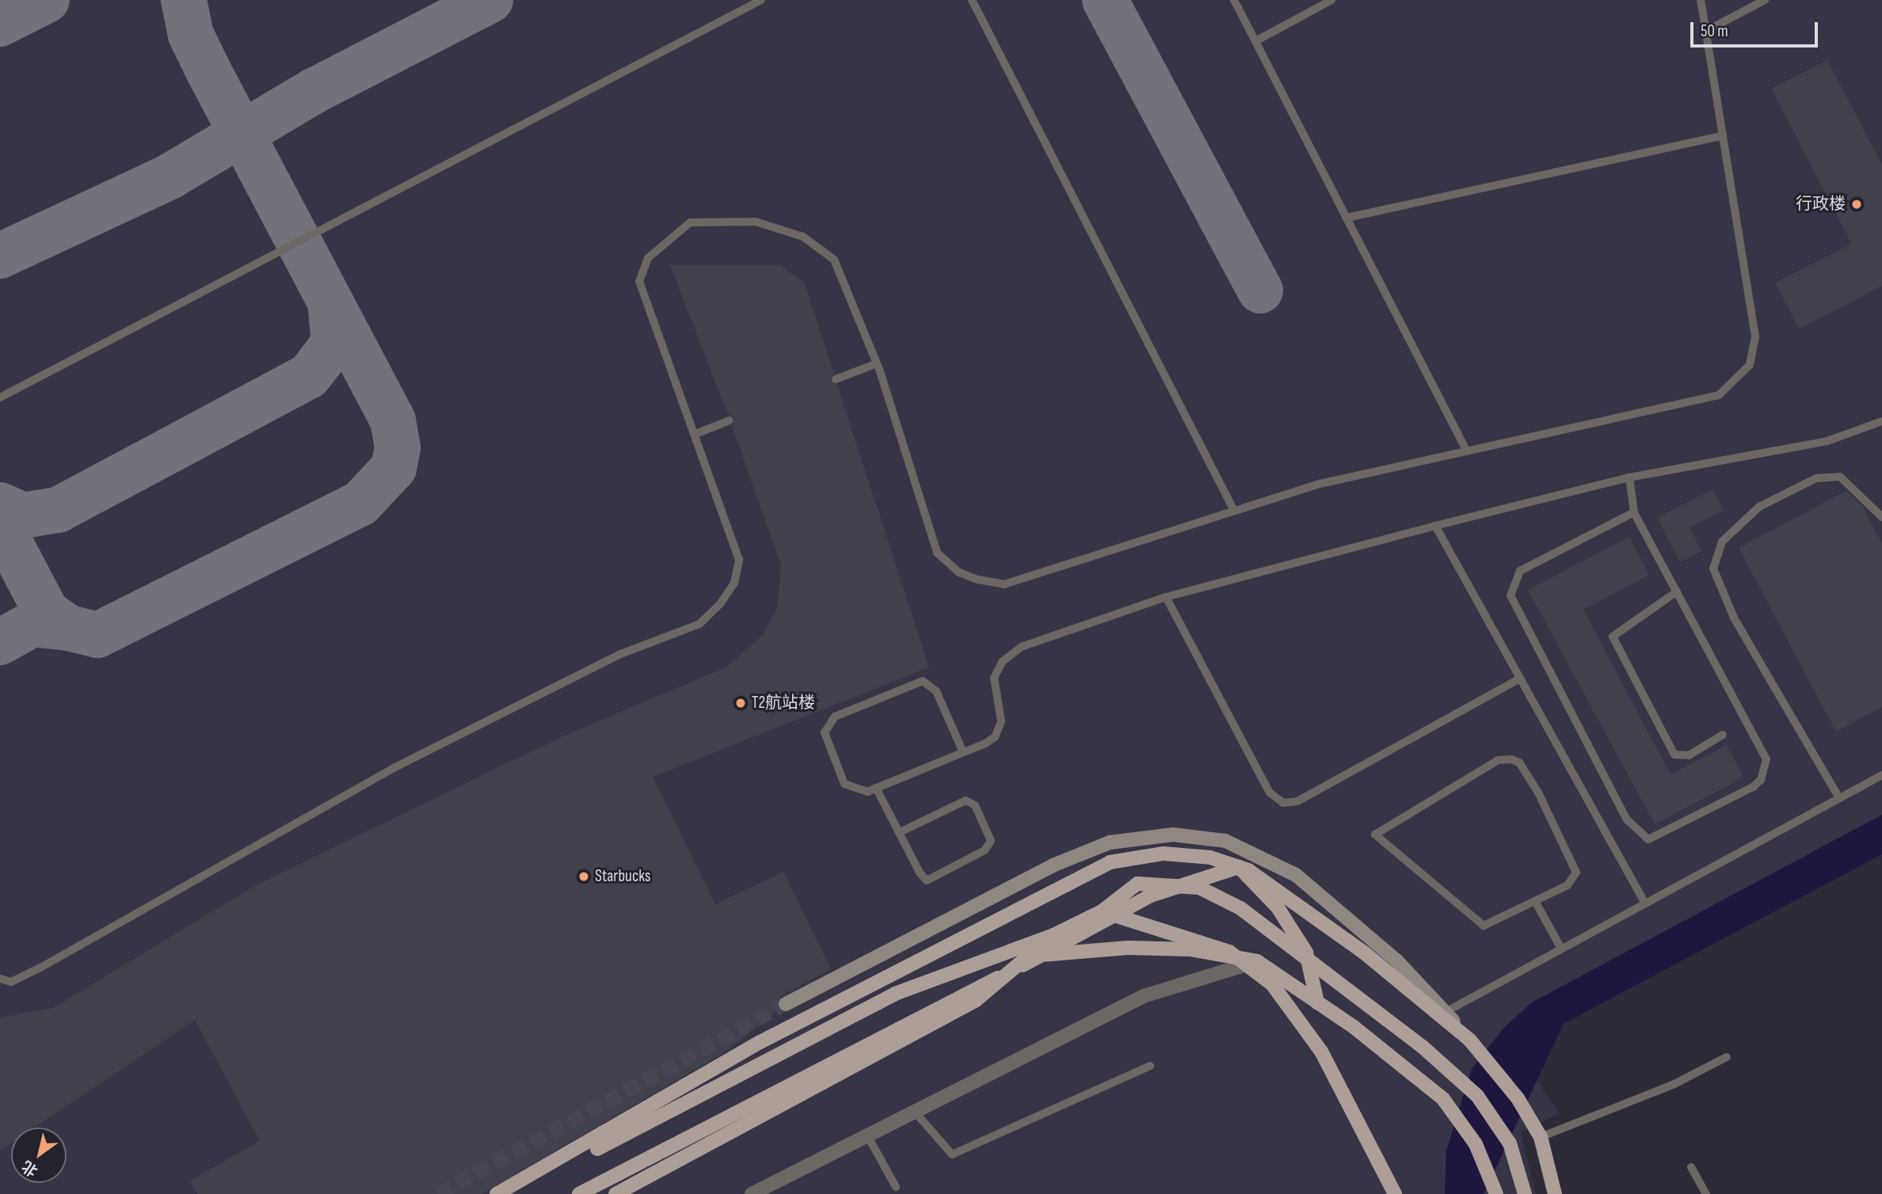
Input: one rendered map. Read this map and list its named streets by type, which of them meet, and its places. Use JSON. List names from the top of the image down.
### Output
{
  "places": ["行政楼", "T2航站楼", "Starbucks"],
  "scale_bar": "50 m",
  "north": "bottom left"
}
